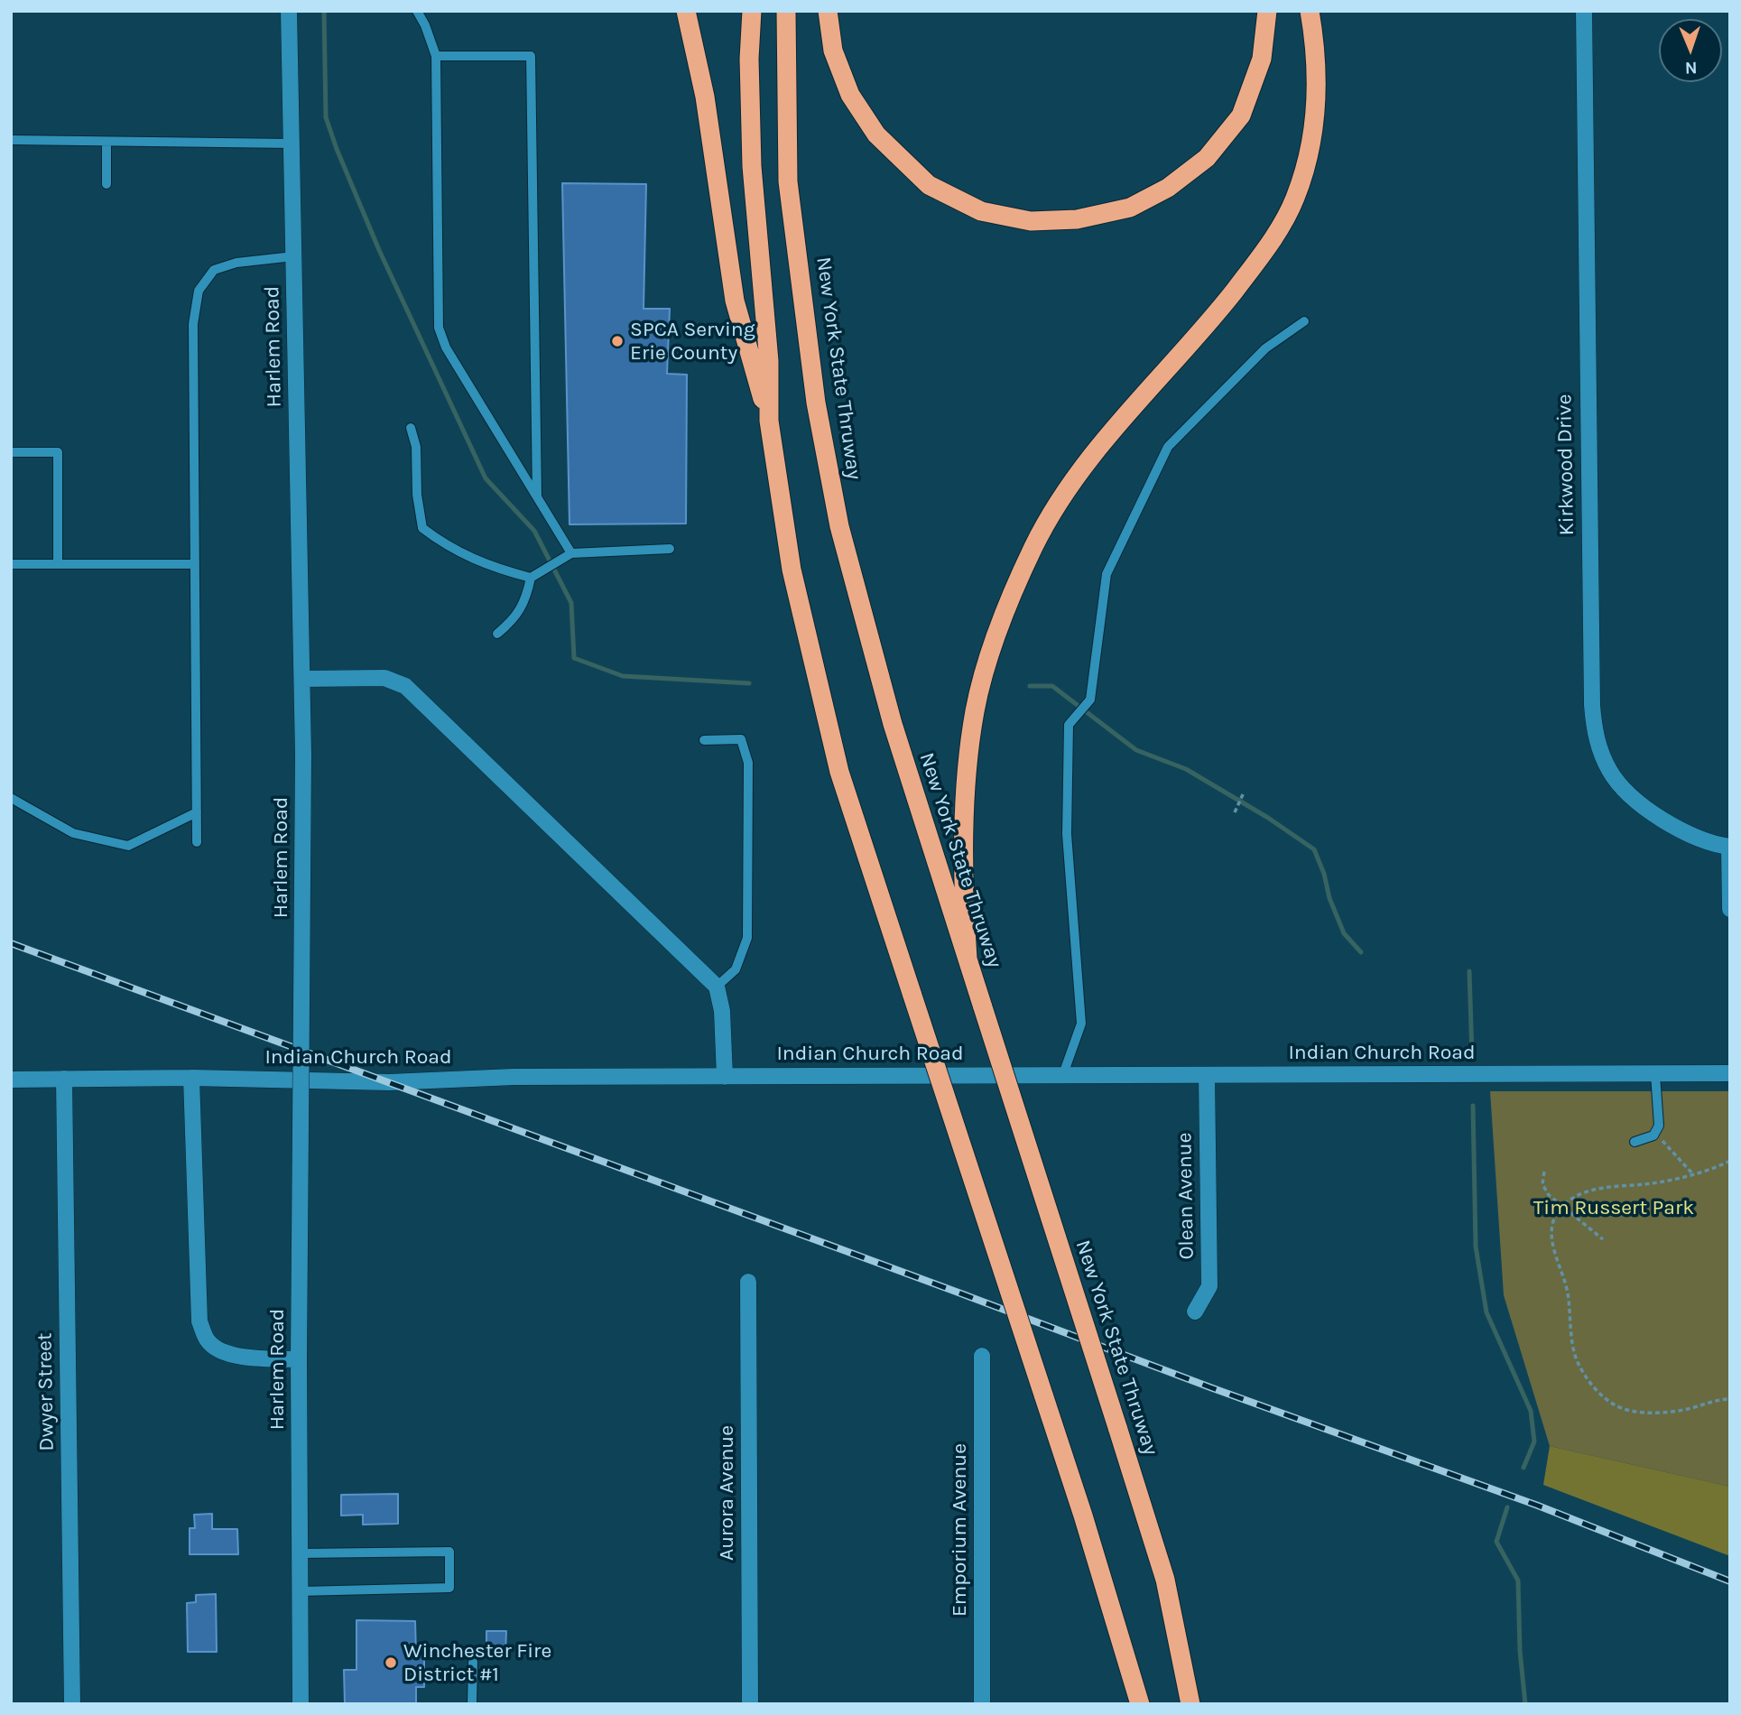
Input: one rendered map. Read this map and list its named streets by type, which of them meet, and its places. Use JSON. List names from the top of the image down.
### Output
{
  "streets": {
    "highway": ["New York State Thruway"],
    "street": [
      "Harlem Road",
      "Kirkwood Drive",
      "Indian Church Road",
      "Olean Avenue",
      "Dwyer Street",
      "Aurora Avenue",
      "Emporium Avenue"
    ]
  },
  "crossings": [
    ["Indian Church Road", "Olean Avenue"],
    ["Indian Church Road", "Dwyer Street"]
  ],
  "parks": ["Tim Russert Park"],
  "places": ["SPCA Serving Erie County", "Winchester Fire District #1"],
  "north": "bottom"
}
